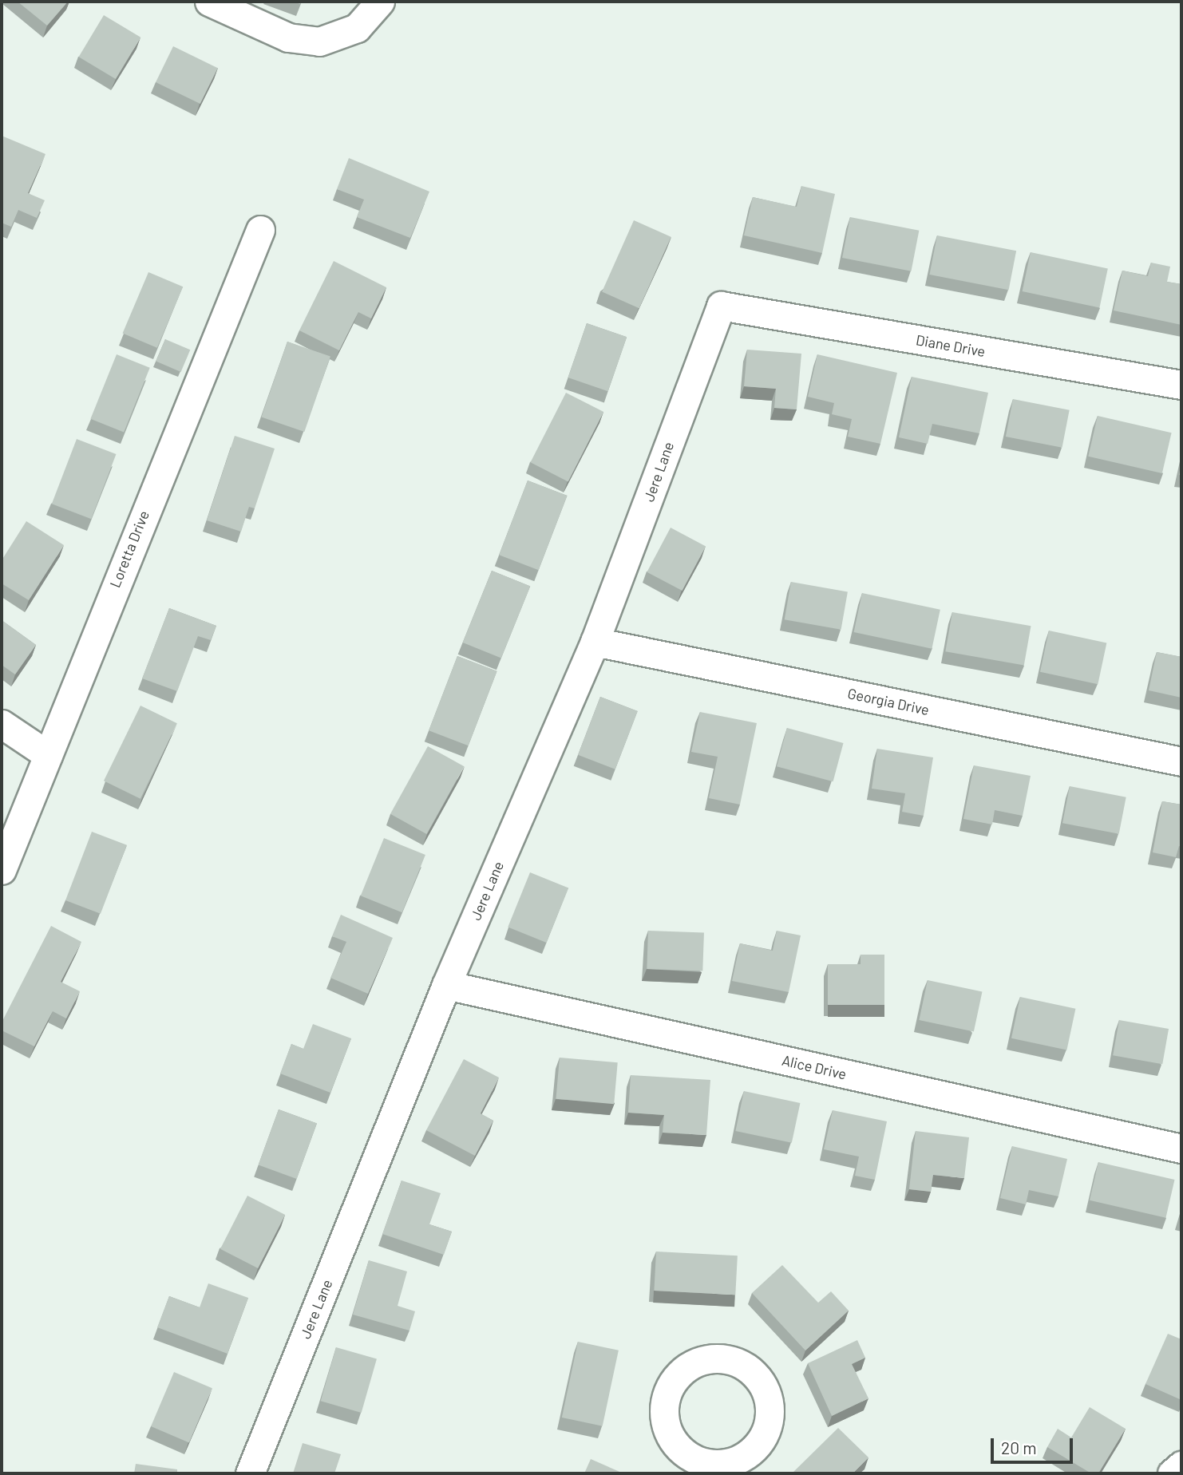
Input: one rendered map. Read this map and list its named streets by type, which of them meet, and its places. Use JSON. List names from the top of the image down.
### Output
{
  "streets": {
    "street": [
      "Diane Drive",
      "Jere Lane",
      "Loretta Drive",
      "Georgia Drive",
      "Alice Drive"
    ]
  },
  "crossings": [
    ["Diane Drive", "Jere Lane"],
    ["Jere Lane", "Georgia Drive"],
    ["Jere Lane", "Alice Drive"]
  ],
  "scale_bar": "20 m"
}
